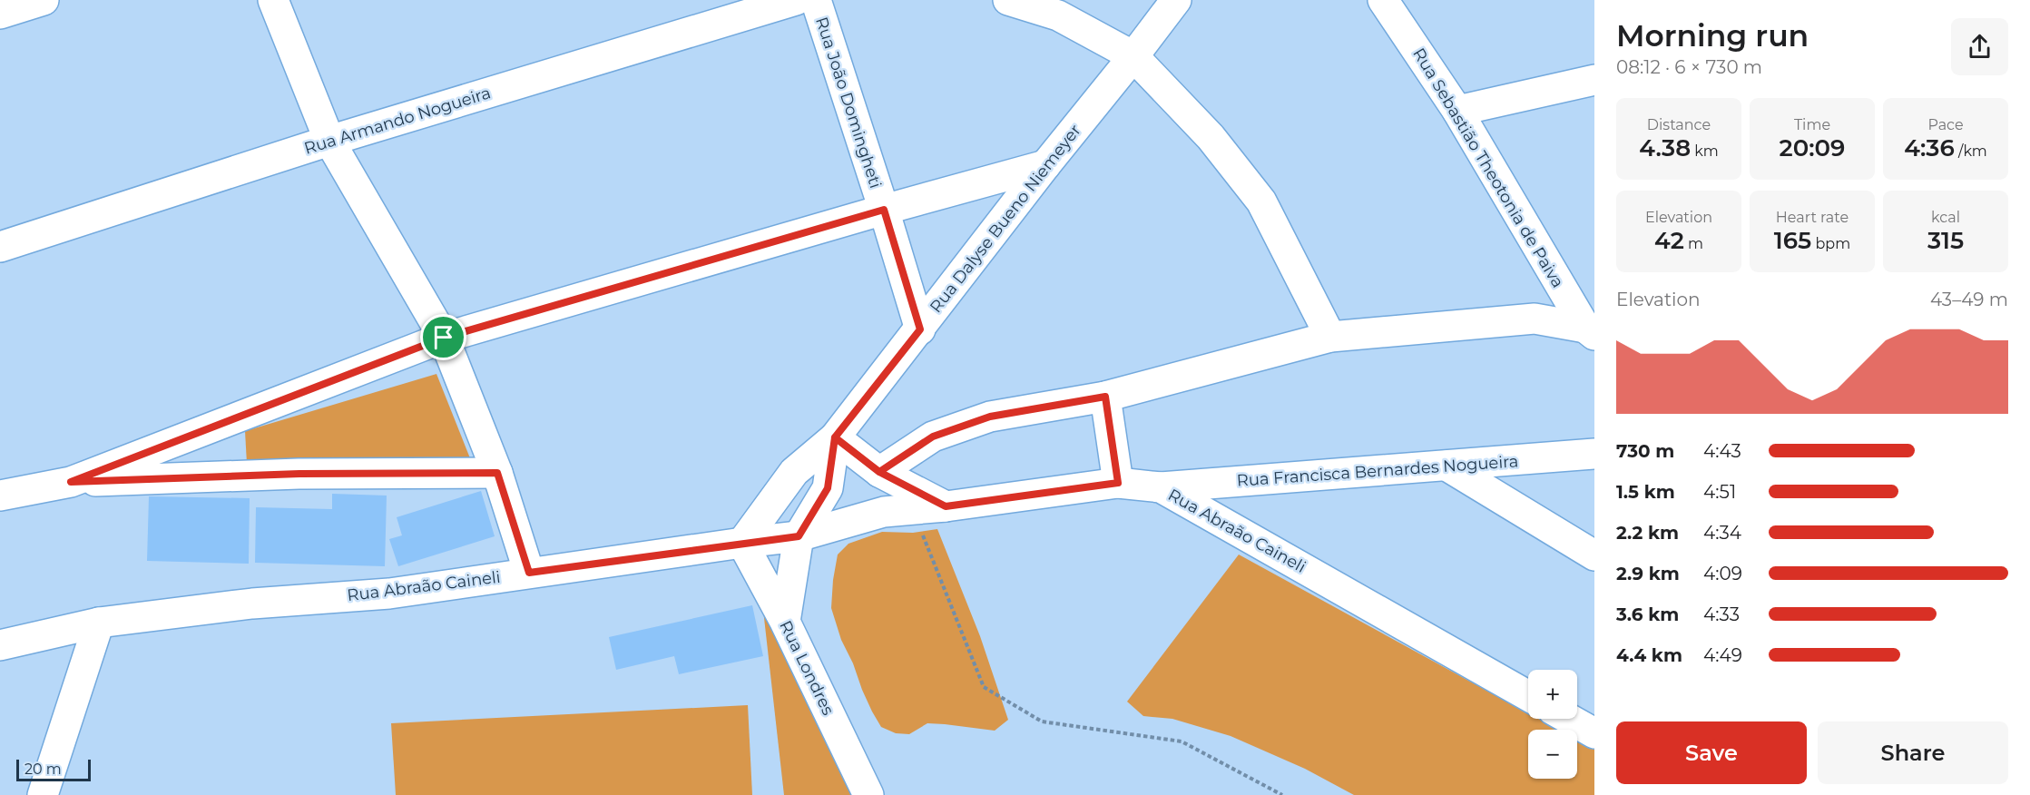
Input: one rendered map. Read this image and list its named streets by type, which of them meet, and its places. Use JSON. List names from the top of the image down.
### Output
{
  "streets": {
    "street": [
      "Rua João Domingheti",
      "Rua Armando Nogueira",
      "Rua Sebastião Theotonia de Paiva",
      "Rua Dalyse Bueno Niemeyer",
      "Rua Francisca Bernardes Nogueira",
      "Rua Abraão Caineli",
      "Rua Londres"
    ]
  },
  "crossings": [
    ["Rua João Domingheti", "Rua Dalyse Bueno Niemeyer"],
    ["Rua Dalyse Bueno Niemeyer", "Rua Abraão Caineli"],
    ["Rua Dalyse Bueno Niemeyer", "Rua Londres"],
    ["Rua Francisca Bernardes Nogueira", "Rua Abraão Caineli"],
    ["Rua Abraão Caineli", "Rua Londres"]
  ],
  "scale_bar": "20 m",
  "page": {
    "heading": ["Morning run", "08:12 · 6 × 730 m"],
    "stats": [
      ["Distance", "4.38 km"],
      ["Time", "20:09"],
      ["Pace", "4:36 /km"],
      ["Elevation", "42 m"],
      ["Heart rate", "165 bpm"],
      ["kcal", "315"]
    ],
    "chart": ["Elevation", "43–49 m"],
    "list": [
      {
        "name": "730 m",
        "note": "4:43"
      },
      {
        "name": "1.5 km",
        "note": "4:51"
      },
      {
        "name": "2.2 km",
        "note": "4:34"
      },
      {
        "name": "2.9 km",
        "note": "4:09"
      },
      {
        "name": "3.6 km",
        "note": "4:33"
      },
      {
        "name": "4.4 km",
        "note": "4:49"
      }
    ],
    "map_buttons": ["+", "−"],
    "buttons": ["Save", "Share"],
    "scale": "20 m"
  }
}
